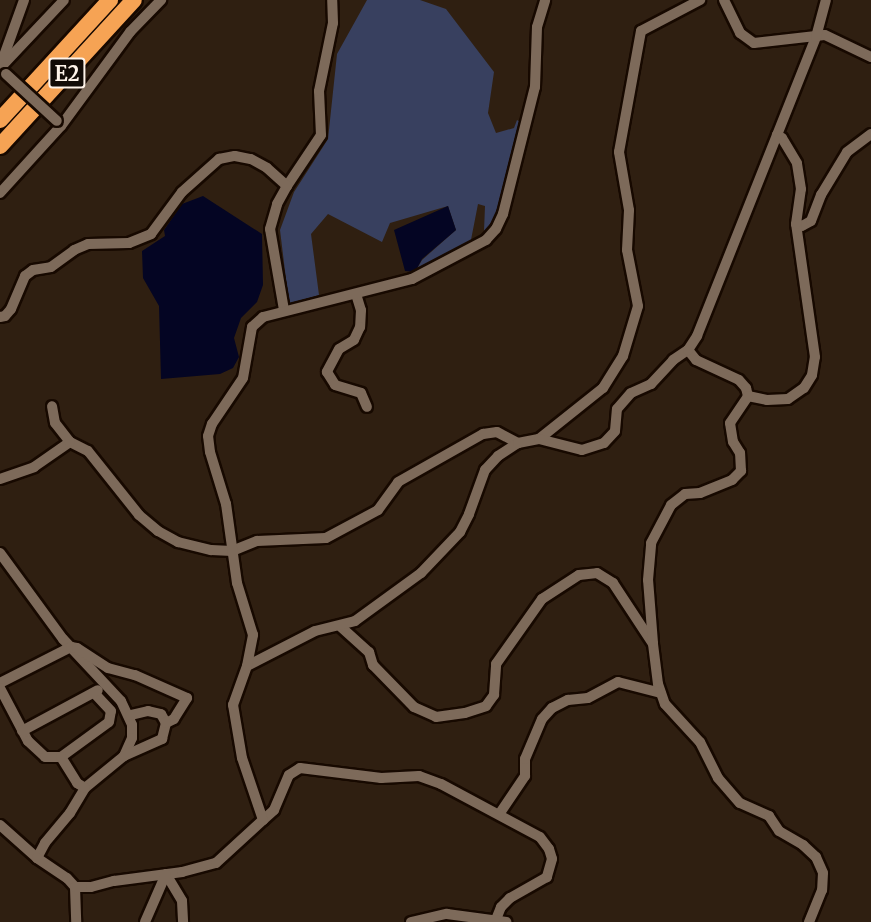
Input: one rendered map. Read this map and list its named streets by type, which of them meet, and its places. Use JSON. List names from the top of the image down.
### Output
{
  "streets": {
    "highway": ["E2"]
  }
}
